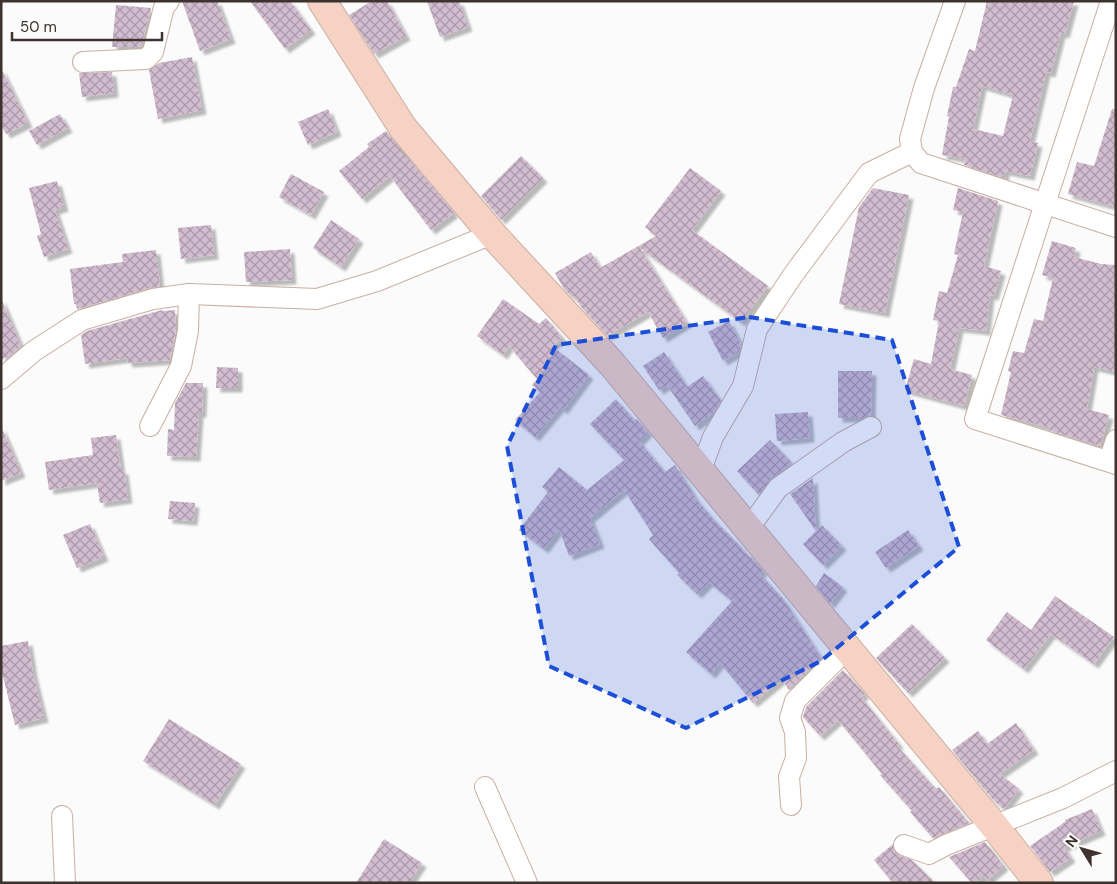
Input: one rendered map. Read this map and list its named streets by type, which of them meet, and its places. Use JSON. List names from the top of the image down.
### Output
{
  "scale_bar": "50 m",
  "north": "top left"
}
